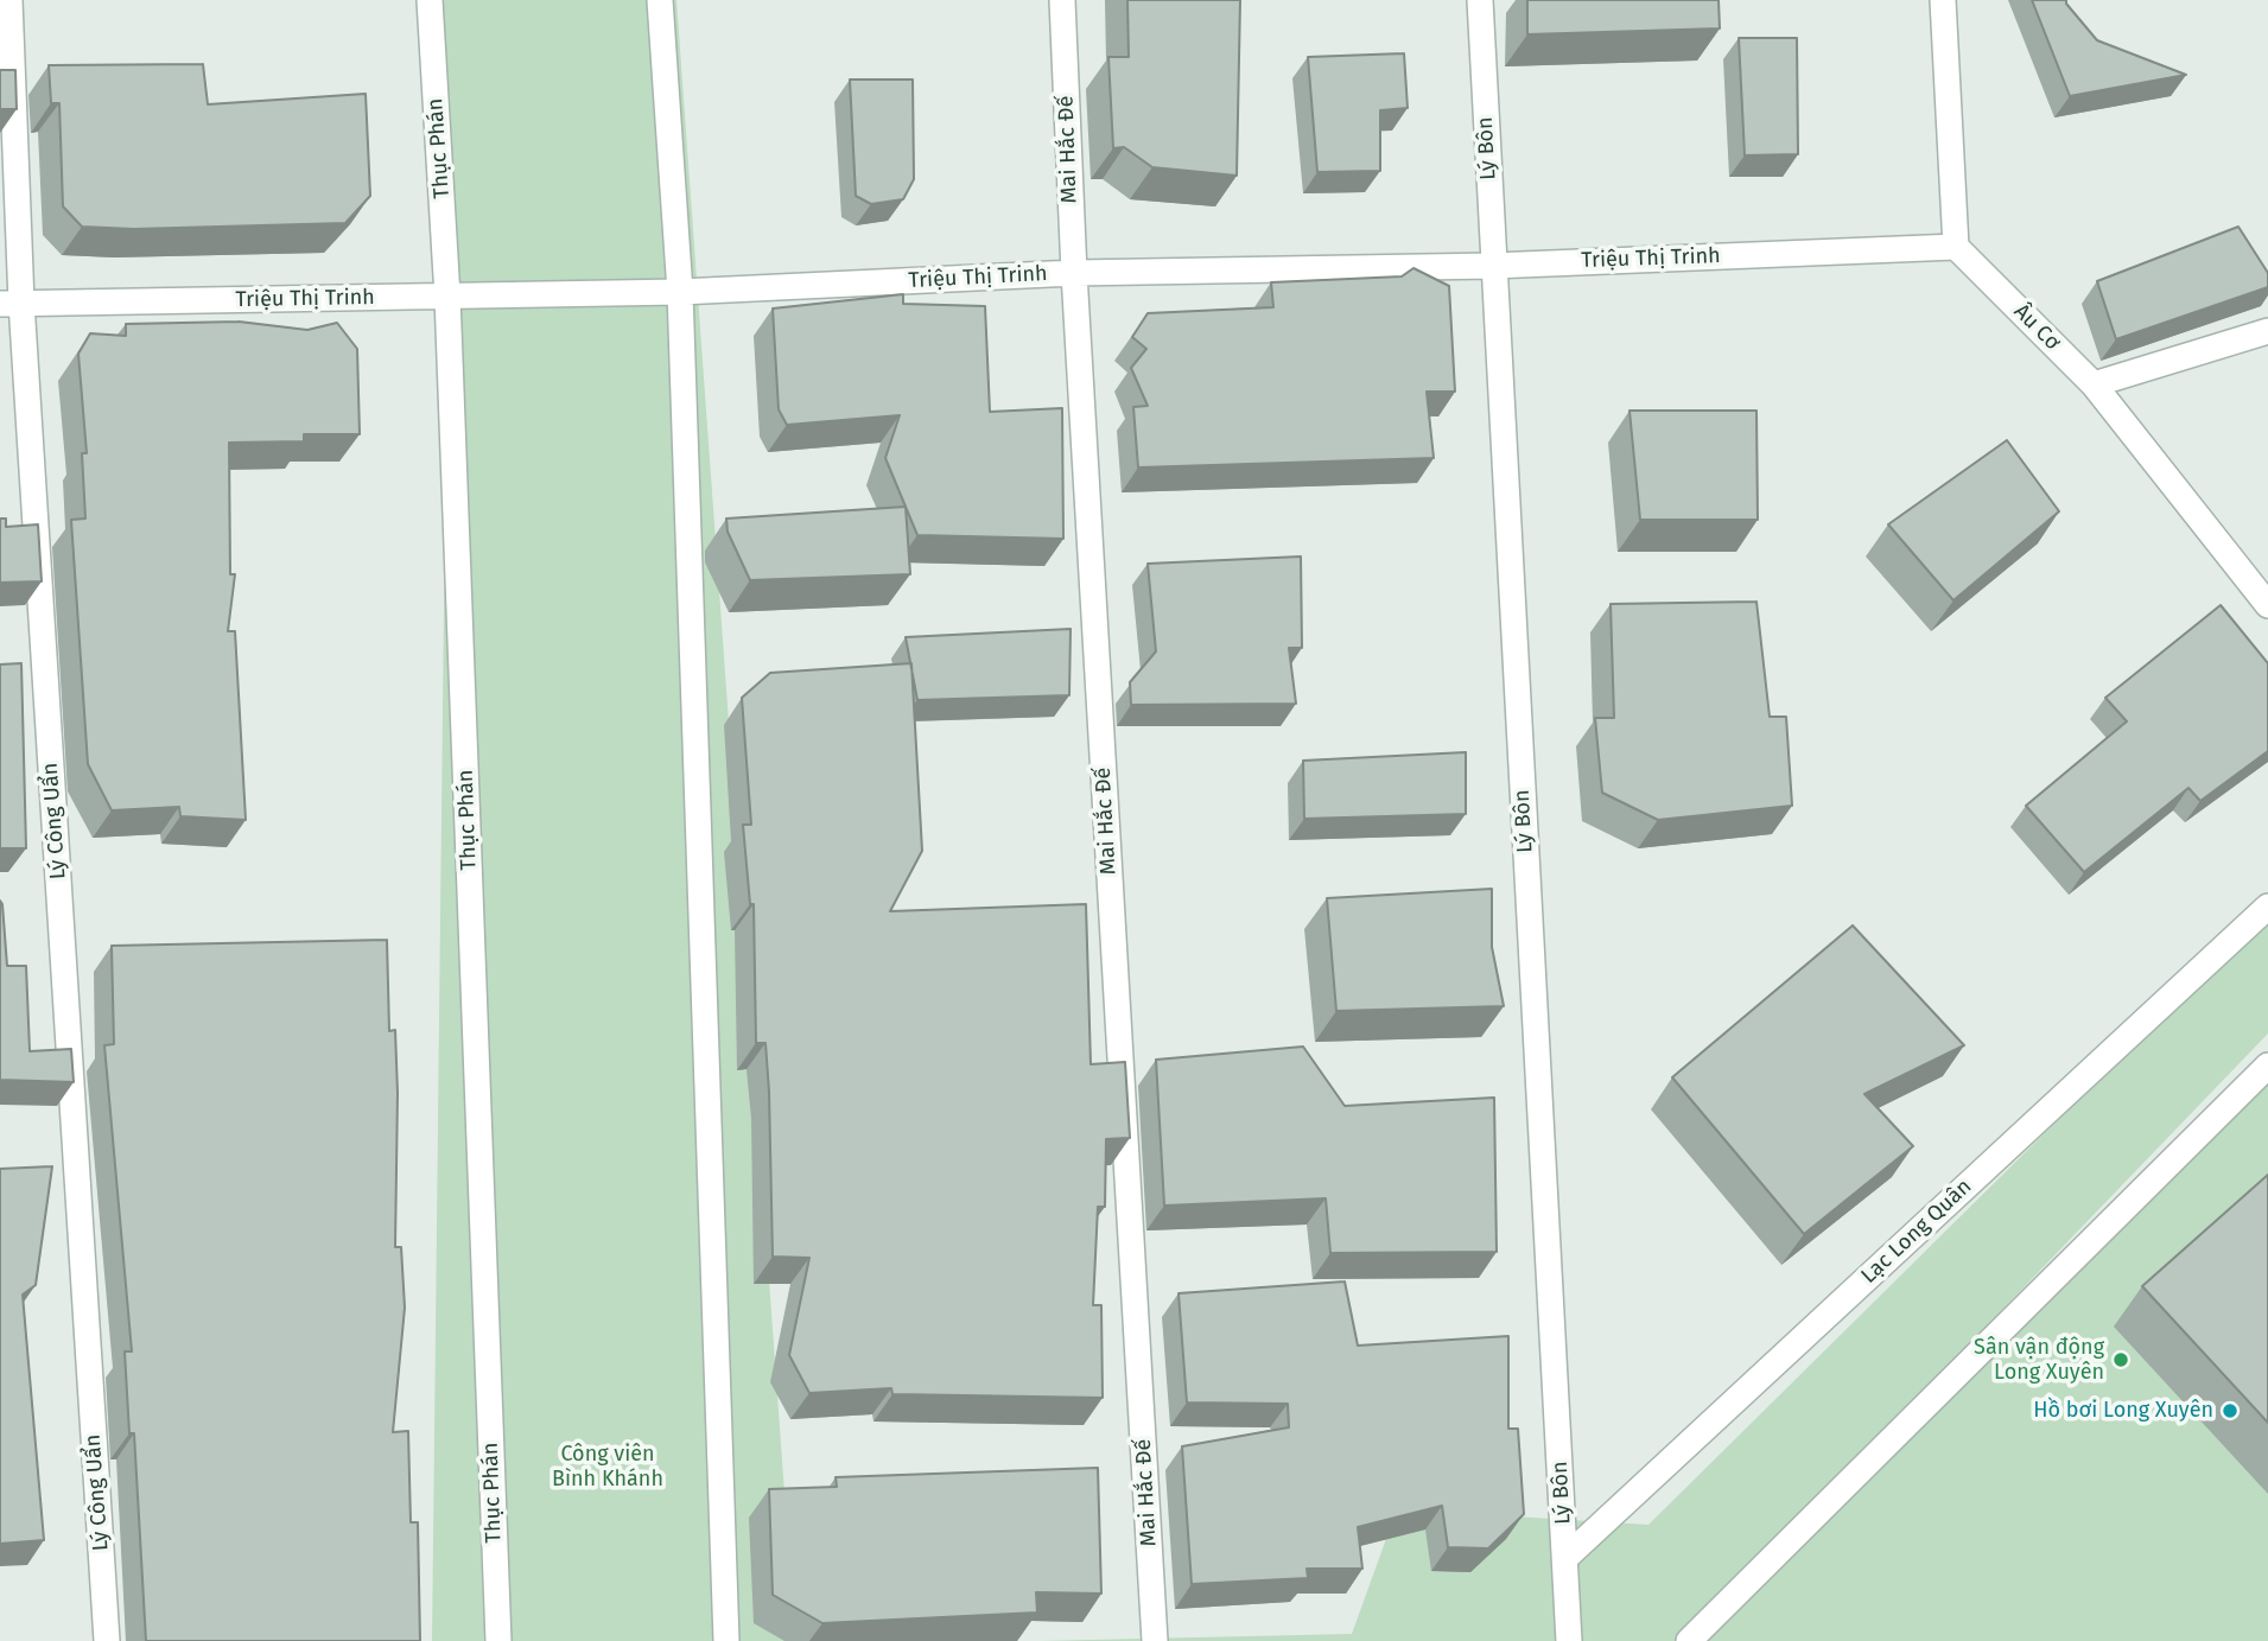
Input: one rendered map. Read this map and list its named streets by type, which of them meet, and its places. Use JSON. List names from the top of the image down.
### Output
{
  "streets": {
    "street": [
      "Thục Phán",
      "Lý Bôn",
      "Mai Hắc Đế",
      "Triệu Thị Trinh",
      "Âu Cơ",
      "Lý Công Uẩn",
      "Lạc Long Quân"
    ]
  },
  "crossings": [
    ["Thục Phán", "Triệu Thị Trinh"],
    ["Lý Bôn", "Triệu Thị Trinh"],
    ["Lý Bôn", "Lạc Long Quân"],
    ["Mai Hắc Đế", "Triệu Thị Trinh"],
    ["Triệu Thị Trinh", "Âu Cơ"],
    ["Triệu Thị Trinh", "Lý Công Uẩn"]
  ],
  "parks": ["Công viên Bình Khánh"],
  "places": ["Sân vận động Long Xuyên", "Hồ bơi Long Xuyên"]
}
